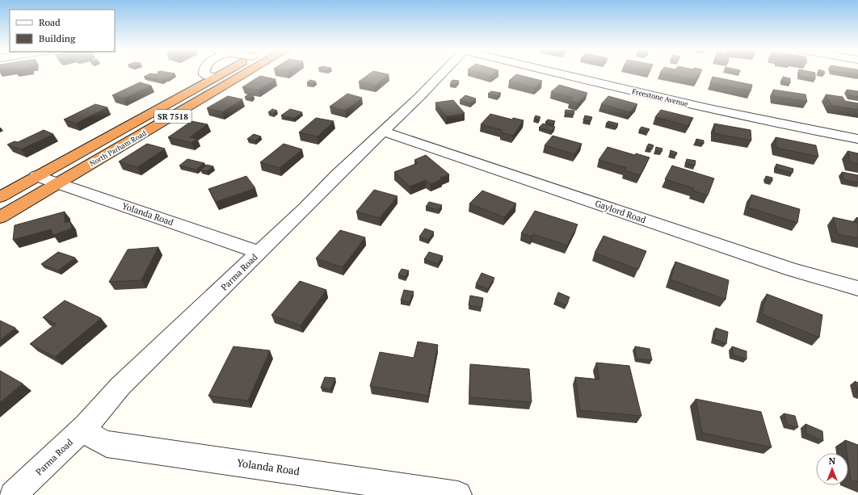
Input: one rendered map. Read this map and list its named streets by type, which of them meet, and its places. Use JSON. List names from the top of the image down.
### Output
{
  "streets": {
    "highway": ["SR 7518", "North Parham Road"],
    "street": [
      "Freestone Avenue",
      "Gaylord Road",
      "Yolanda Road",
      "Parma Road"
    ]
  },
  "crossings": [
    ["North Parham Road", "Yolanda Road"],
    ["Gaylord Road", "Parma Road"],
    ["Yolanda Road", "Parma Road"]
  ],
  "legend": ["Road", "Building"],
  "north": "top"
}
